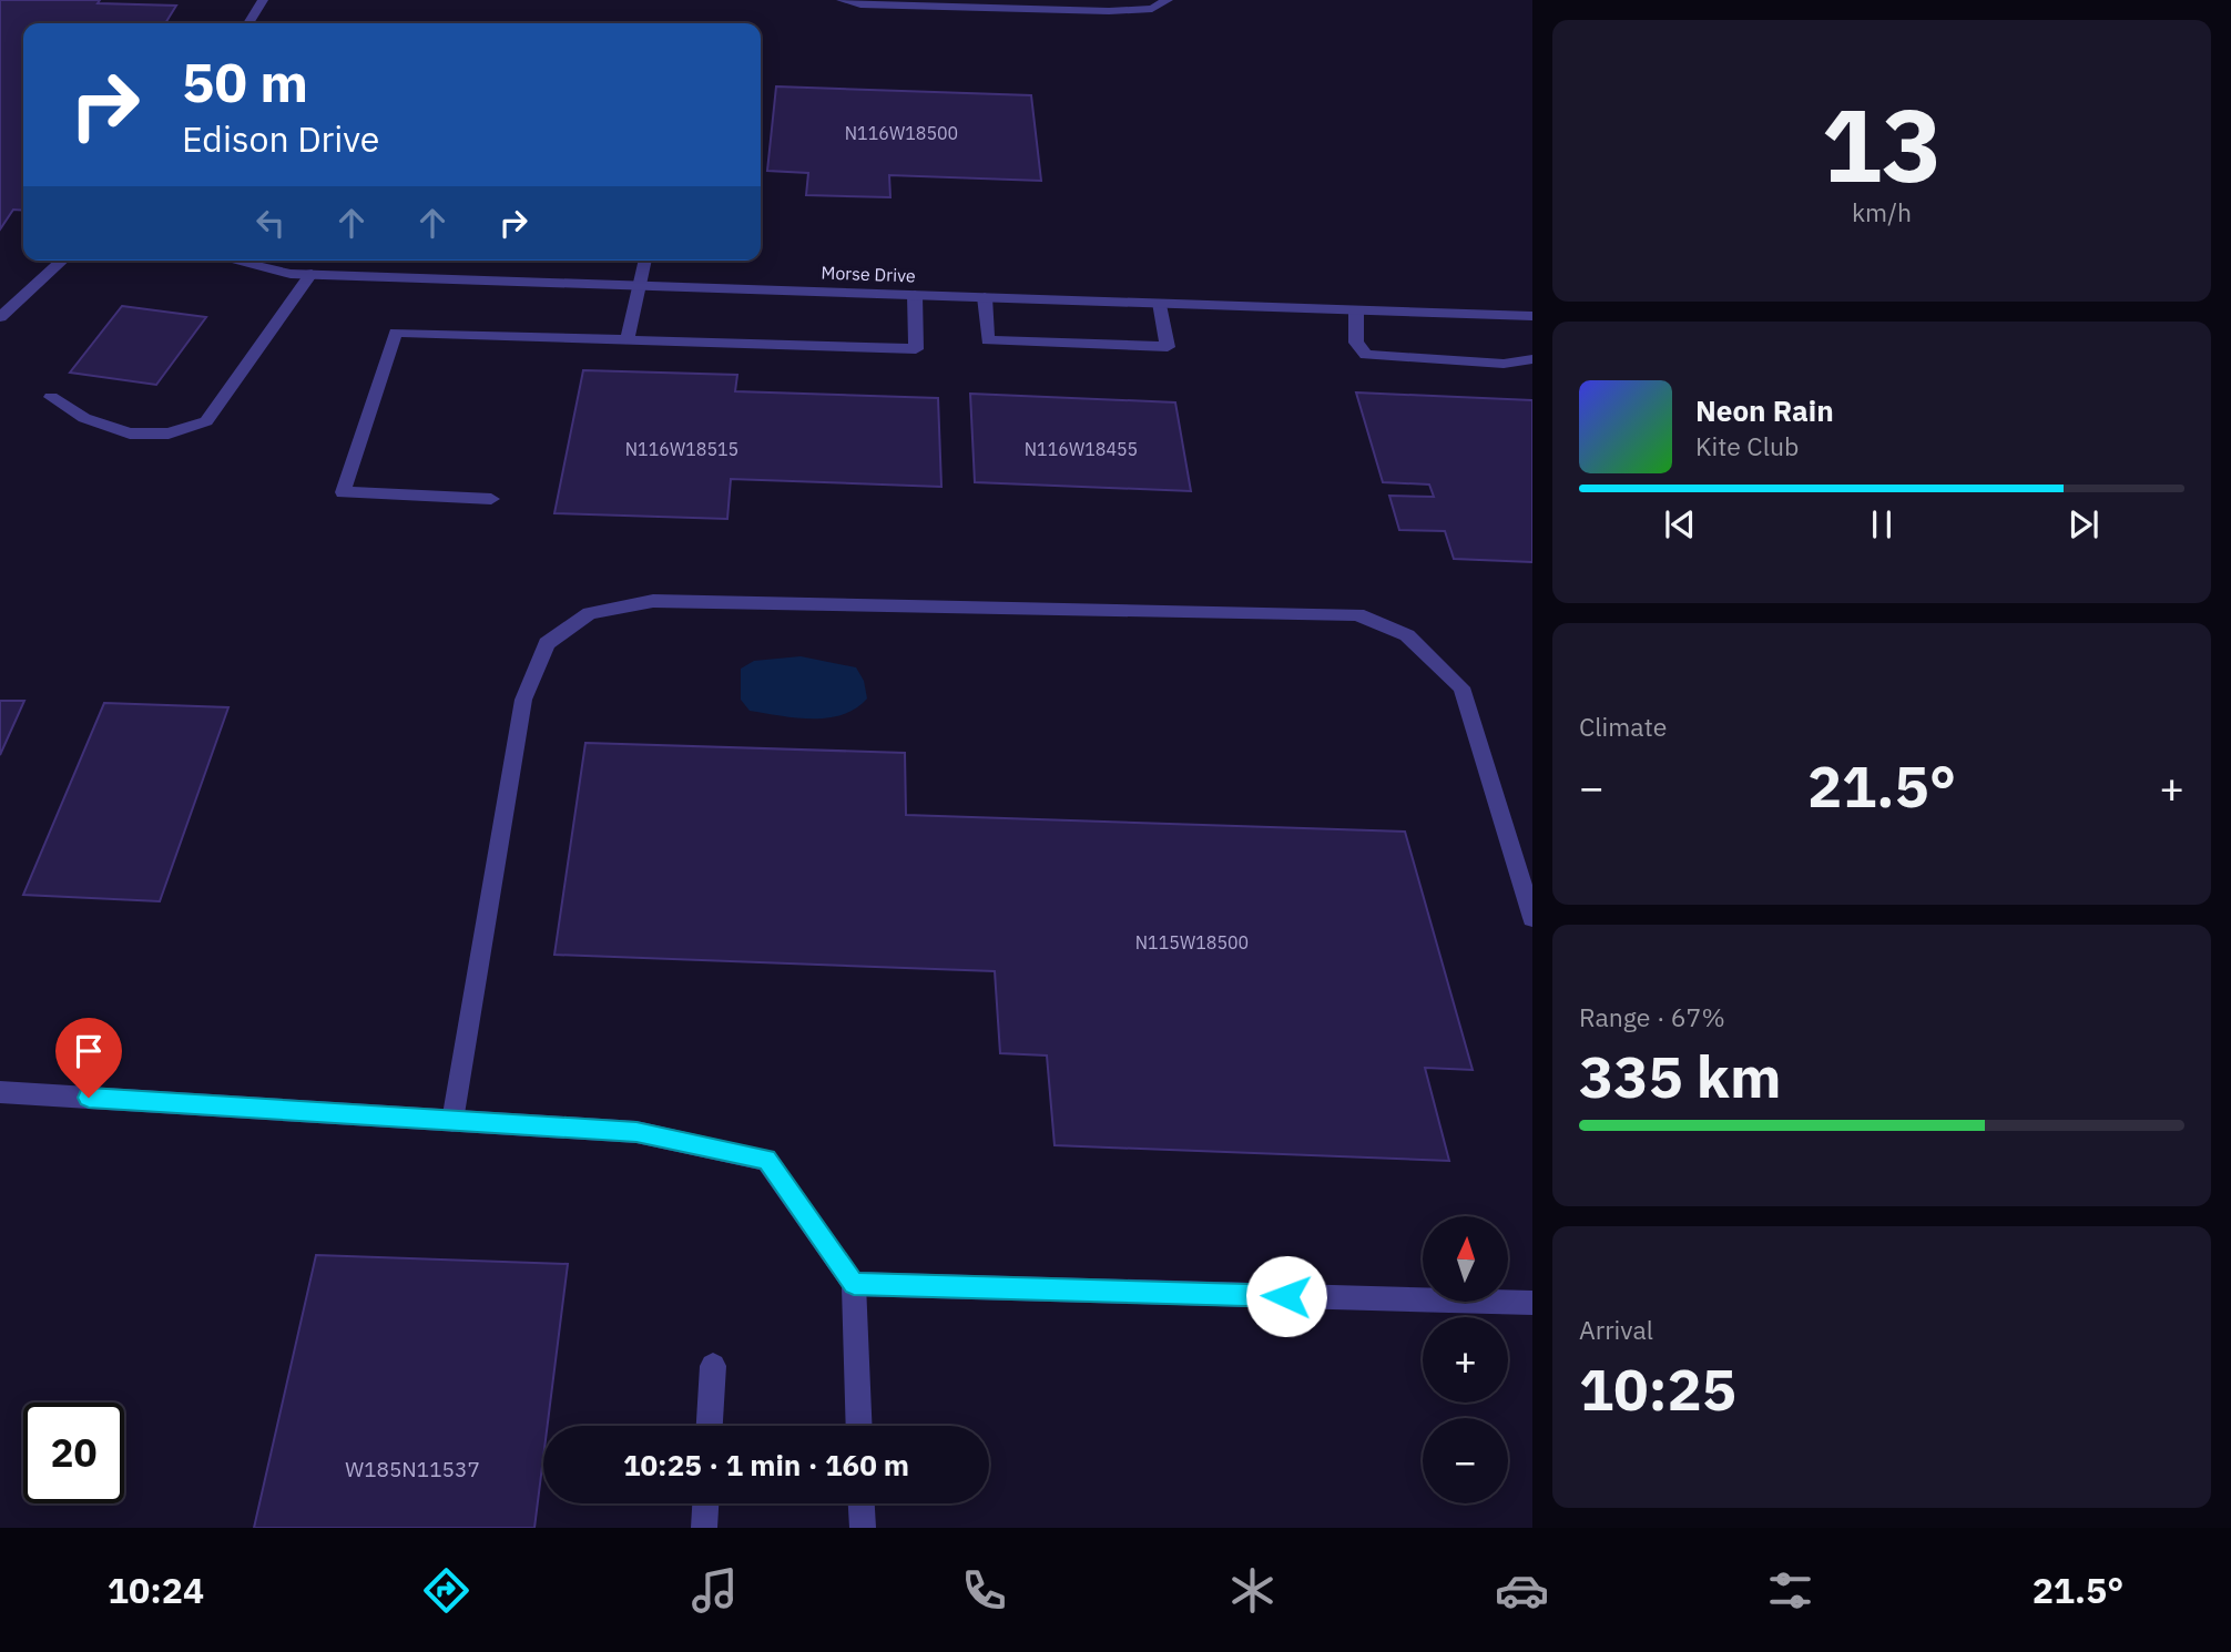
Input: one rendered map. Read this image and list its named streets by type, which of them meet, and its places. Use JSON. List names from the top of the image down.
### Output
{
  "streets": {
    "street": ["Morse Drive"]
  },
  "house_numbers": [
    "N116W18500",
    "N116W18515",
    "N116W18455",
    "N115W18500",
    "W185N11537"
  ],
  "north": "top",
  "page": {
    "tile": [
      ["13", "km/h"],
      "Climate",
      ["Range · 67%", "335 km"],
      ["Arrival", "10:25"]
    ],
    "turn": ["50 m", "Edison Drive"],
    "song": ["Neon Rain", "Kite Club"],
    "heat": ["−", "21.5°", "+"],
    "map_buttons": ["+", "−"],
    "limit": "20",
    "trip": "10:25 · 1 min · 160 m",
    "tabs": ["10:24", "21.5°"]
  }
}
